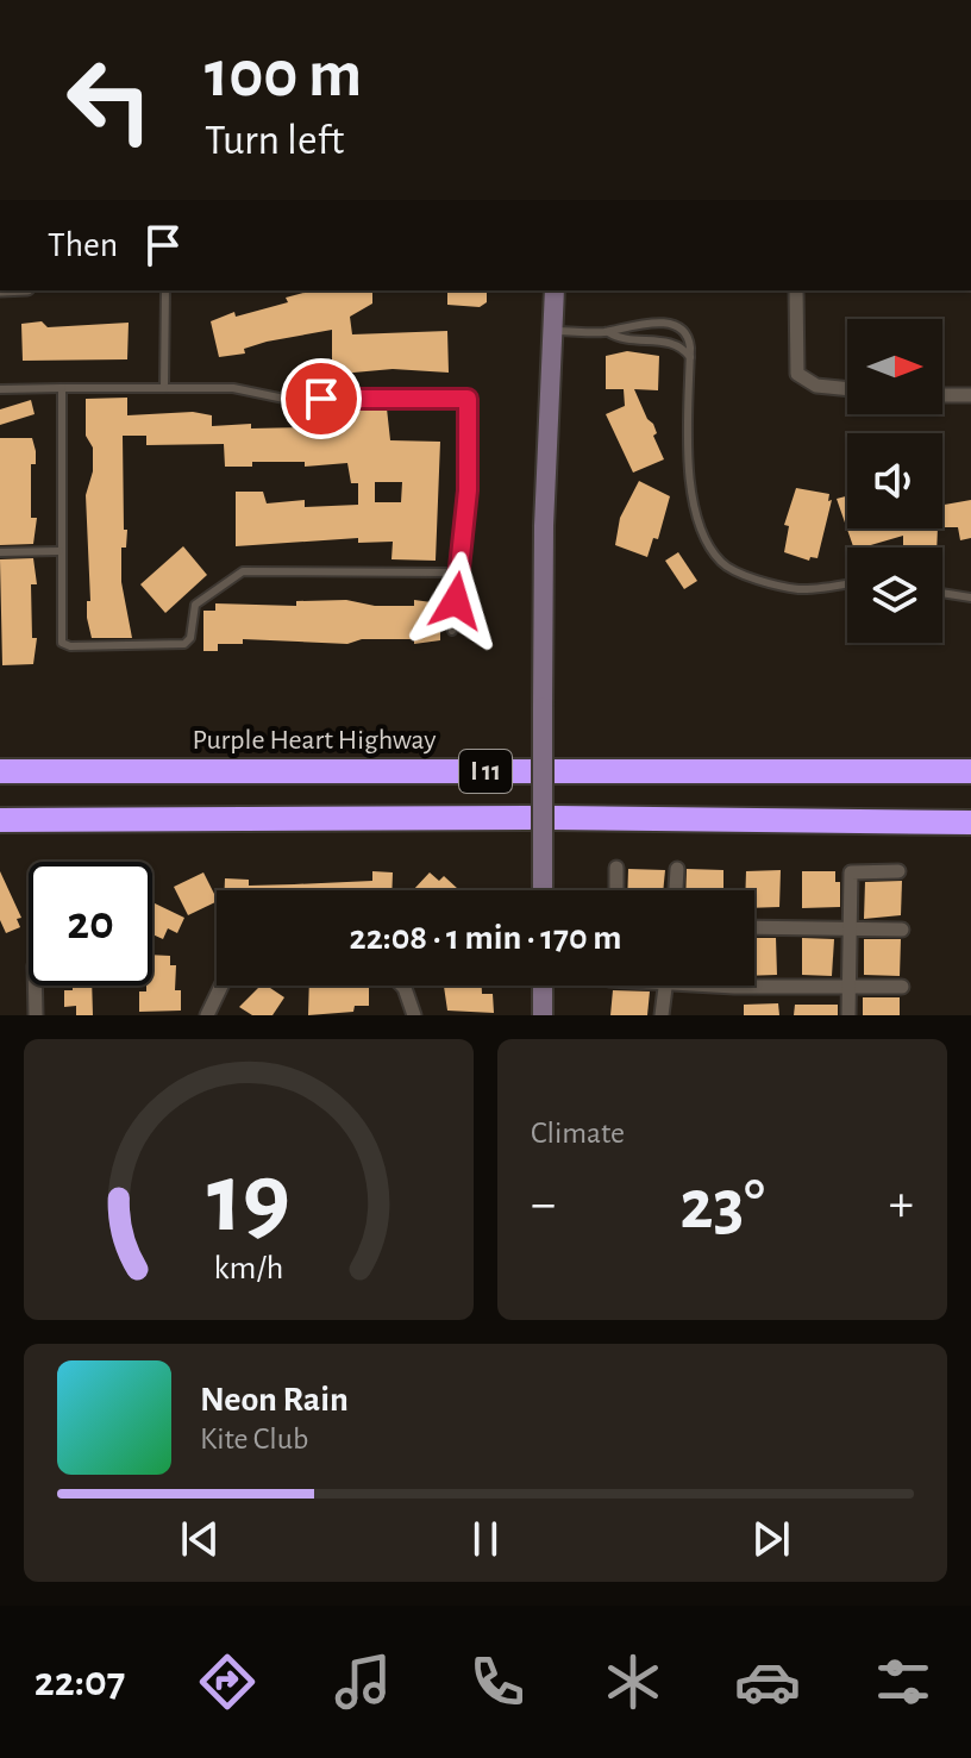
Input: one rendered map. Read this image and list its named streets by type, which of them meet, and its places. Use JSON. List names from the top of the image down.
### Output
{
  "streets": {
    "highway": ["Purple Heart Highway", "I 11"]
  },
  "north": "right",
  "page": {
    "turn": ["100 m", "Turn left"],
    "then": "Then",
    "limit": "20",
    "trip": "22:08 · 1 min · 170 m",
    "tile": "Climate",
    "heat": ["−", "23°", "+"],
    "song": ["Neon Rain", "Kite Club"],
    "tabs": "22:07",
    "gauge": ["19", "km/h"]
  }
}
